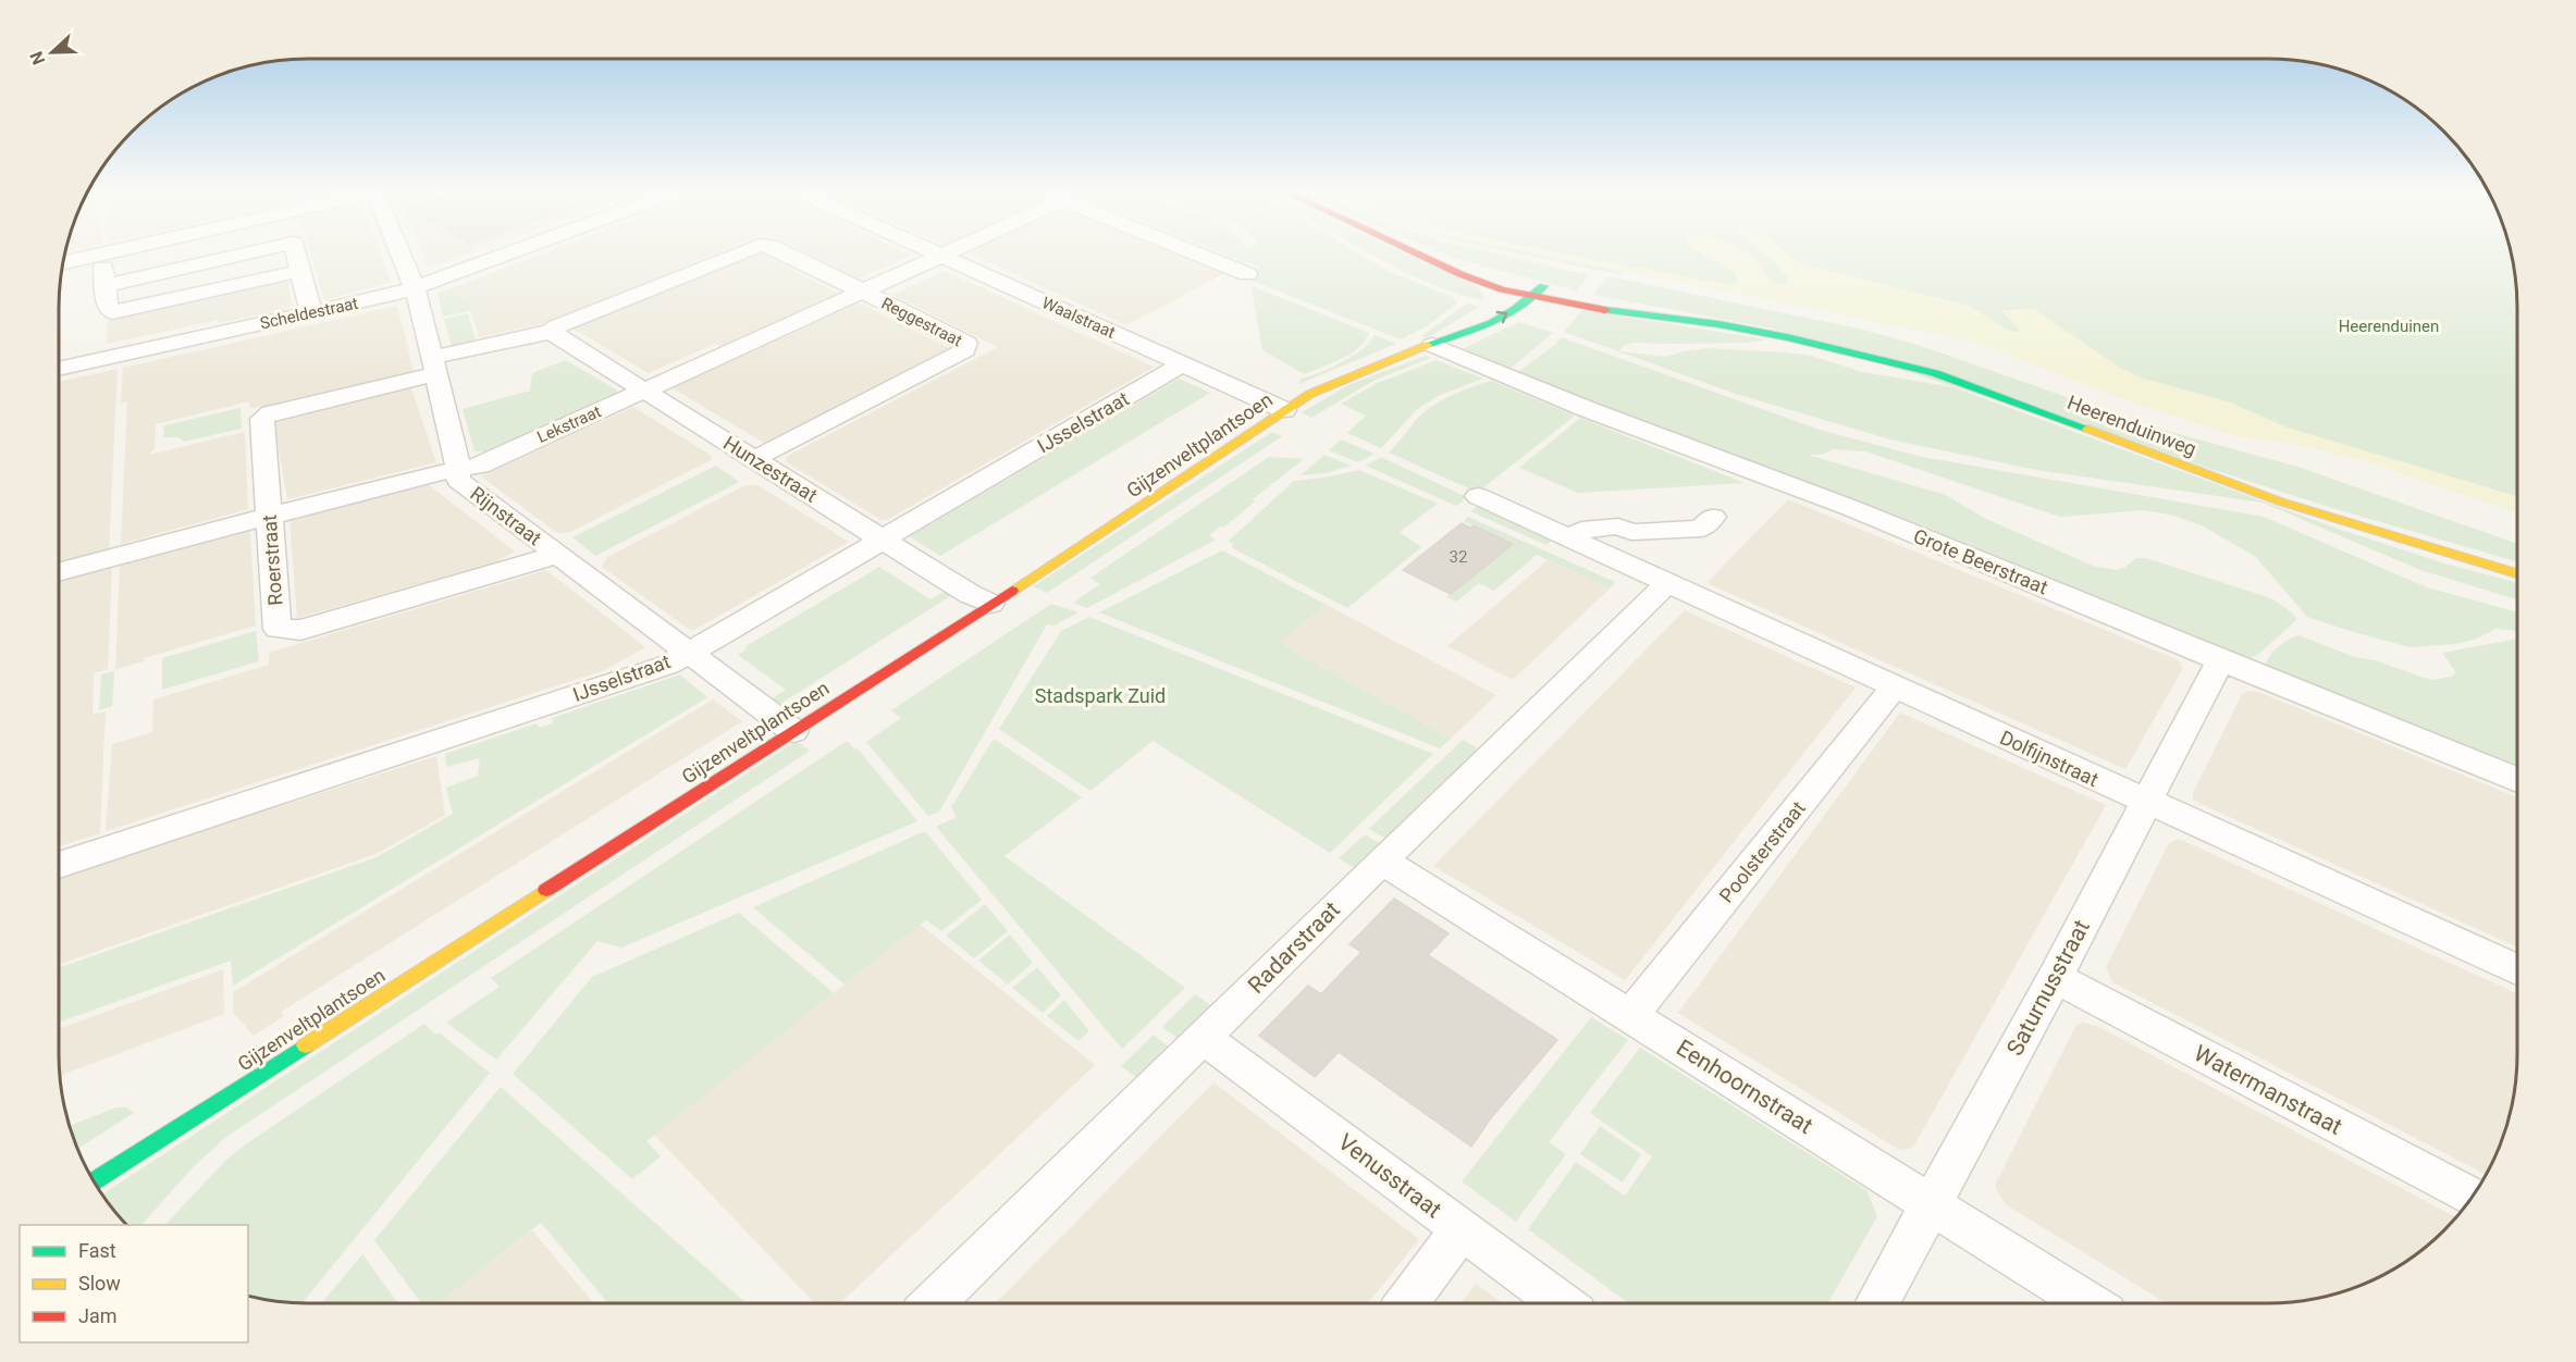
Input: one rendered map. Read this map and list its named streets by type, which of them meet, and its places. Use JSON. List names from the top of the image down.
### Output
{
  "streets": {
    "main road": ["Heerenduinweg", "Gijzenveltplantsoen"],
    "street": [
      "Scheldestraat",
      "Waalstraat",
      "Reggestraat",
      "IJsselstraat",
      "Lekstraat",
      "Hunzestraat",
      "Rijnstraat",
      "Roerstraat",
      "Grote Beerstraat",
      "Dolfijnstraat",
      "Poolsterstraat",
      "Radarstraat",
      "Saturnusstraat",
      "Eenhoornstraat",
      "Watermanstraat",
      "Venusstraat"
    ]
  },
  "crossings": [
    ["Scheldestraat", "Rijnstraat"],
    ["Waalstraat", "IJsselstraat"],
    ["Waalstraat", "Gijzenveltplantsoen"],
    ["Reggestraat", "Lekstraat"],
    ["Reggestraat", "Hunzestraat"],
    ["Reggestraat", "Rijnstraat"],
    ["Reggestraat", "Roerstraat"],
    ["IJsselstraat", "Hunzestraat"],
    ["IJsselstraat", "Rijnstraat"],
    ["Lekstraat", "Hunzestraat"],
    ["Lekstraat", "Rijnstraat"],
    ["Lekstraat", "Roerstraat"],
    ["Heerenduinweg", "Gijzenveltplantsoen"],
    ["Gijzenveltplantsoen", "Hunzestraat"],
    ["Gijzenveltplantsoen", "Rijnstraat"],
    ["Gijzenveltplantsoen", "Grote Beerstraat"],
    ["Rijnstraat", "Roerstraat"],
    ["Grote Beerstraat", "Saturnusstraat"],
    ["Dolfijnstraat", "Poolsterstraat"],
    ["Dolfijnstraat", "Radarstraat"],
    ["Dolfijnstraat", "Saturnusstraat"],
    ["Poolsterstraat", "Eenhoornstraat"],
    ["Radarstraat", "Eenhoornstraat"],
    ["Radarstraat", "Venusstraat"],
    ["Saturnusstraat", "Eenhoornstraat"],
    ["Saturnusstraat", "Watermanstraat"]
  ],
  "parks": ["Heerenduinen", "Stadspark Zuid"],
  "house_numbers": ["32"],
  "legend": ["Fast", "Slow", "Jam"],
  "north": "left"
}
